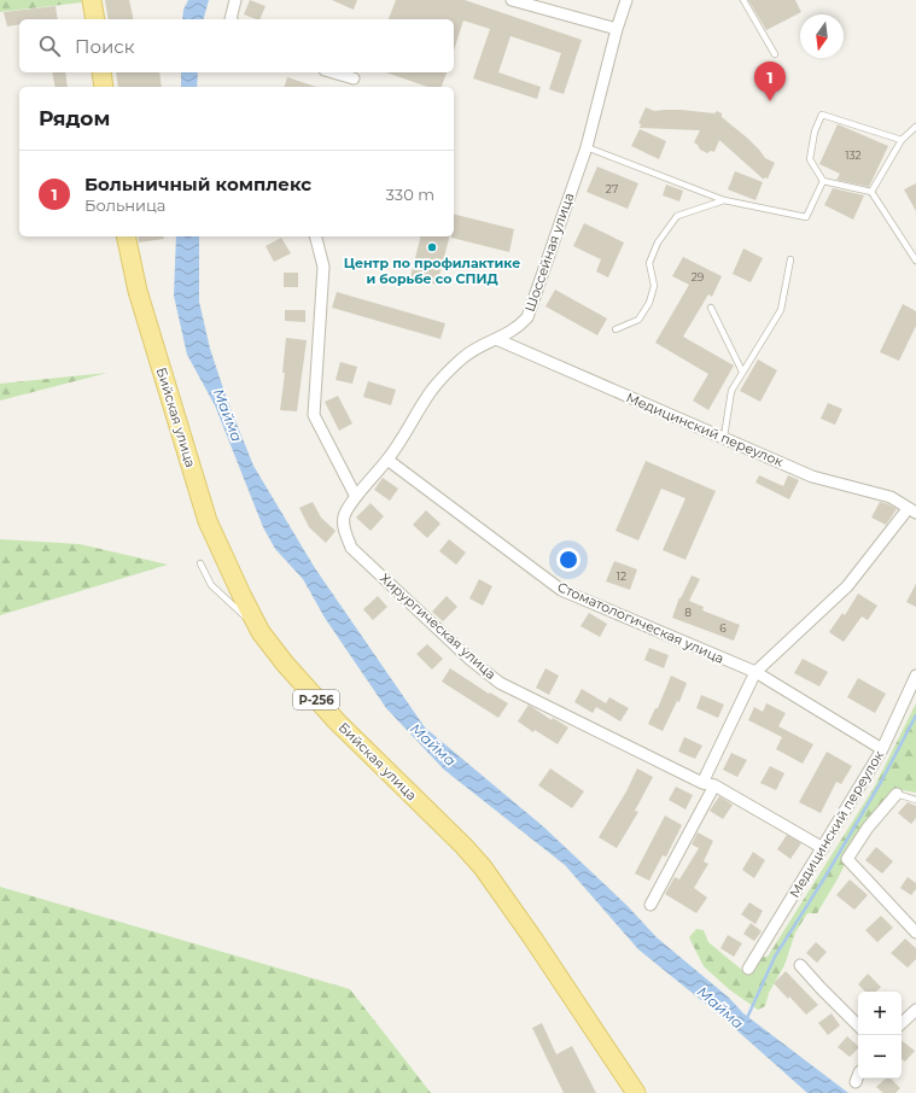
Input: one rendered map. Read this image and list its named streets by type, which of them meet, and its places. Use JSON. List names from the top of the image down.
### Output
{
  "streets": {
    "main road": ["Бийская улица", "Р-256"],
    "street": [
      "Шоссейная улица",
      "Медицинский переулок",
      "Стоматологическая улица",
      "Хирургическая улица"
    ]
  },
  "crossings": [
    ["Шоссейная улица", "Медицинский переулок"],
    ["Шоссейная улица", "Стоматологическая улица"],
    ["Шоссейная улица", "Хирургическая улица"],
    ["Медицинский переулок", "Стоматологическая улица"],
    ["Медицинский переулок", "Хирургическая улица"]
  ],
  "water": ["Майма"],
  "places": ["Центр по профилактике и борьбе со СПИД"],
  "house_numbers": [
    "132",
    "27",
    "29",
    "12",
    "8",
    "6"
  ],
  "north": "bottom",
  "page": {
    "search": "Поиск",
    "pins": "1",
    "heading": "Рядом",
    "list": [
      {
        "mark": "1",
        "name": "Больничный комплекс",
        "note": "Больница",
        "value": "330 m"
      }
    ],
    "map_buttons": ["+", "−"]
  }
}
